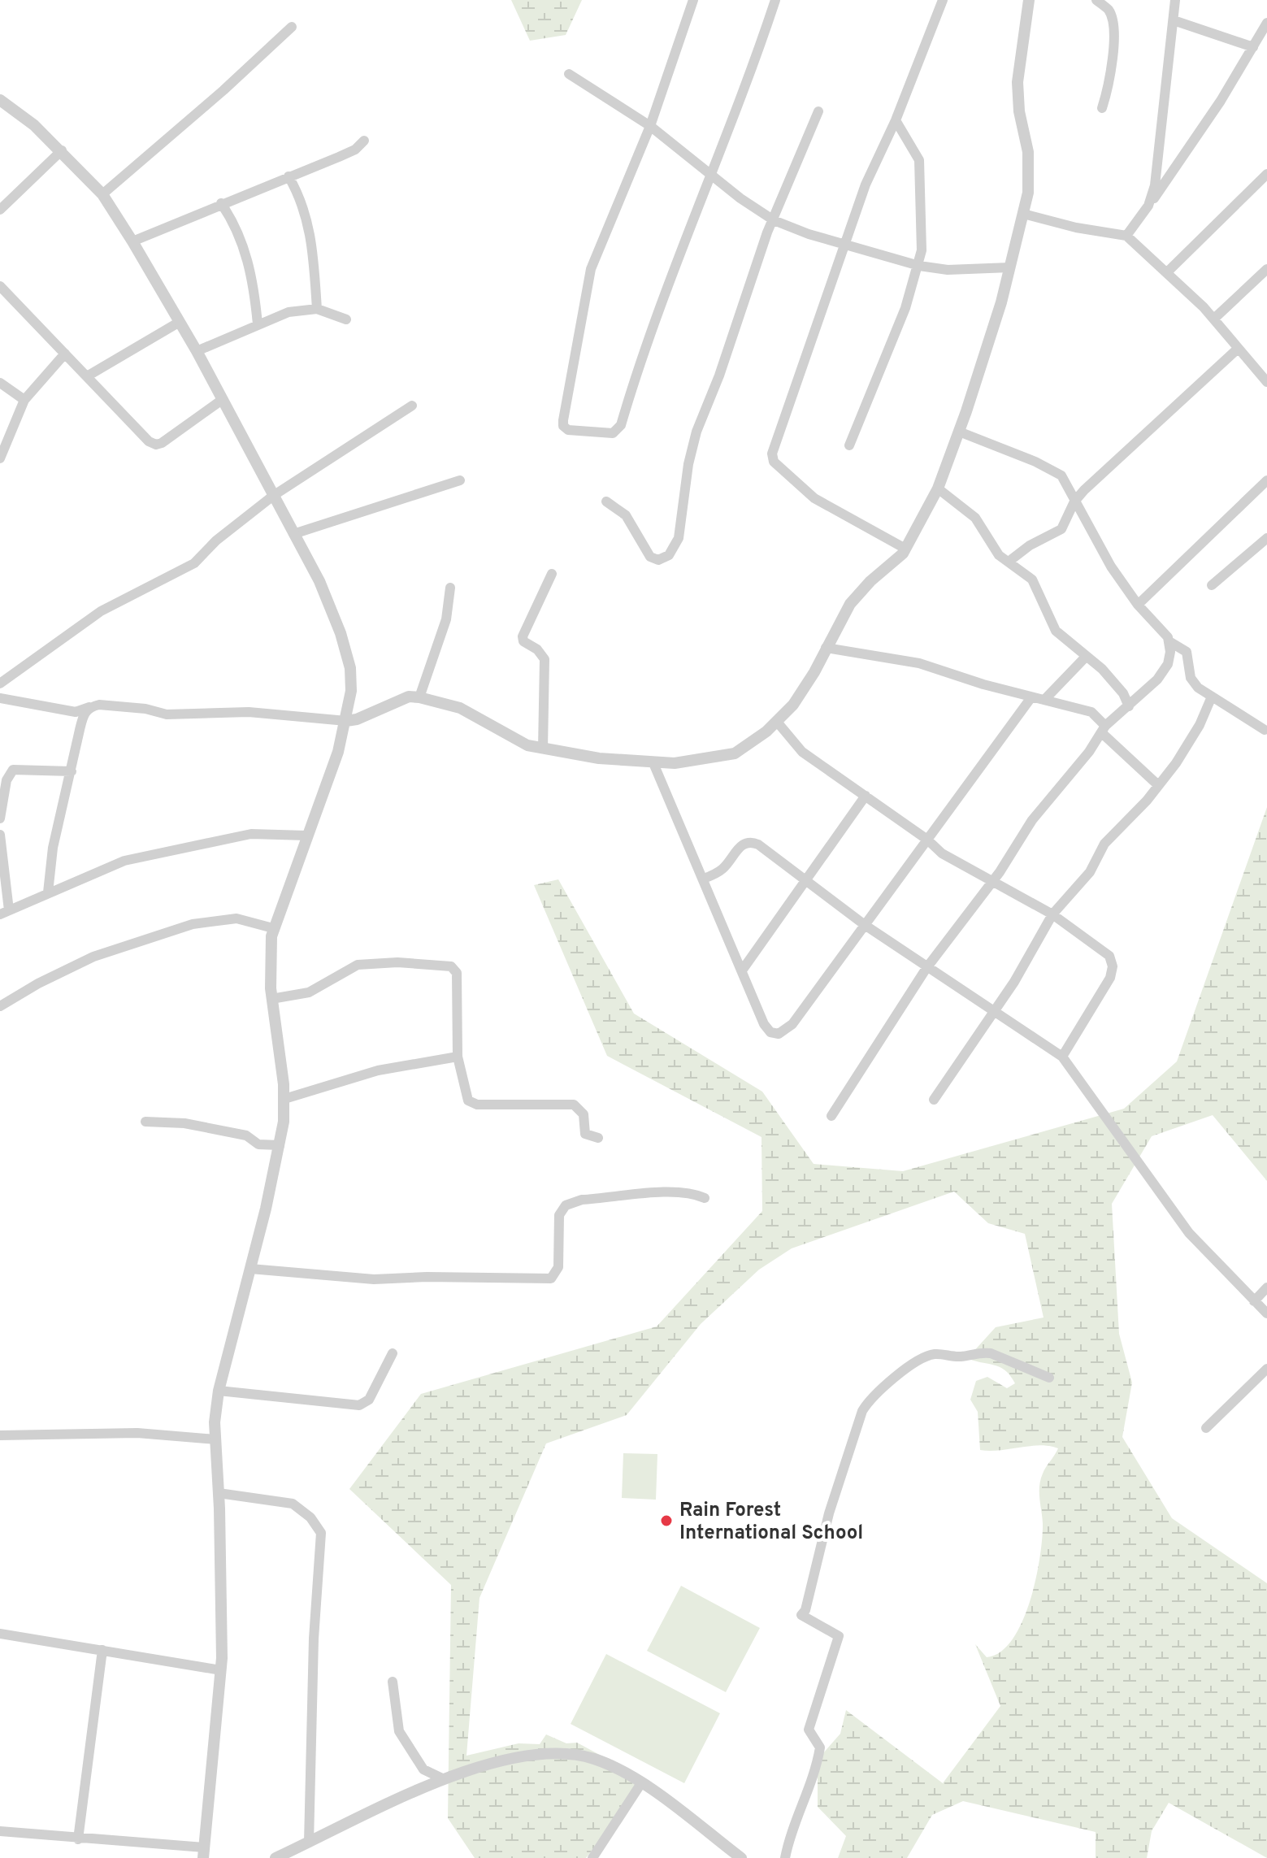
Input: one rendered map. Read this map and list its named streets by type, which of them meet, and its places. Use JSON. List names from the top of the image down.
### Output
{
  "places": ["Rain Forest International School"]
}
